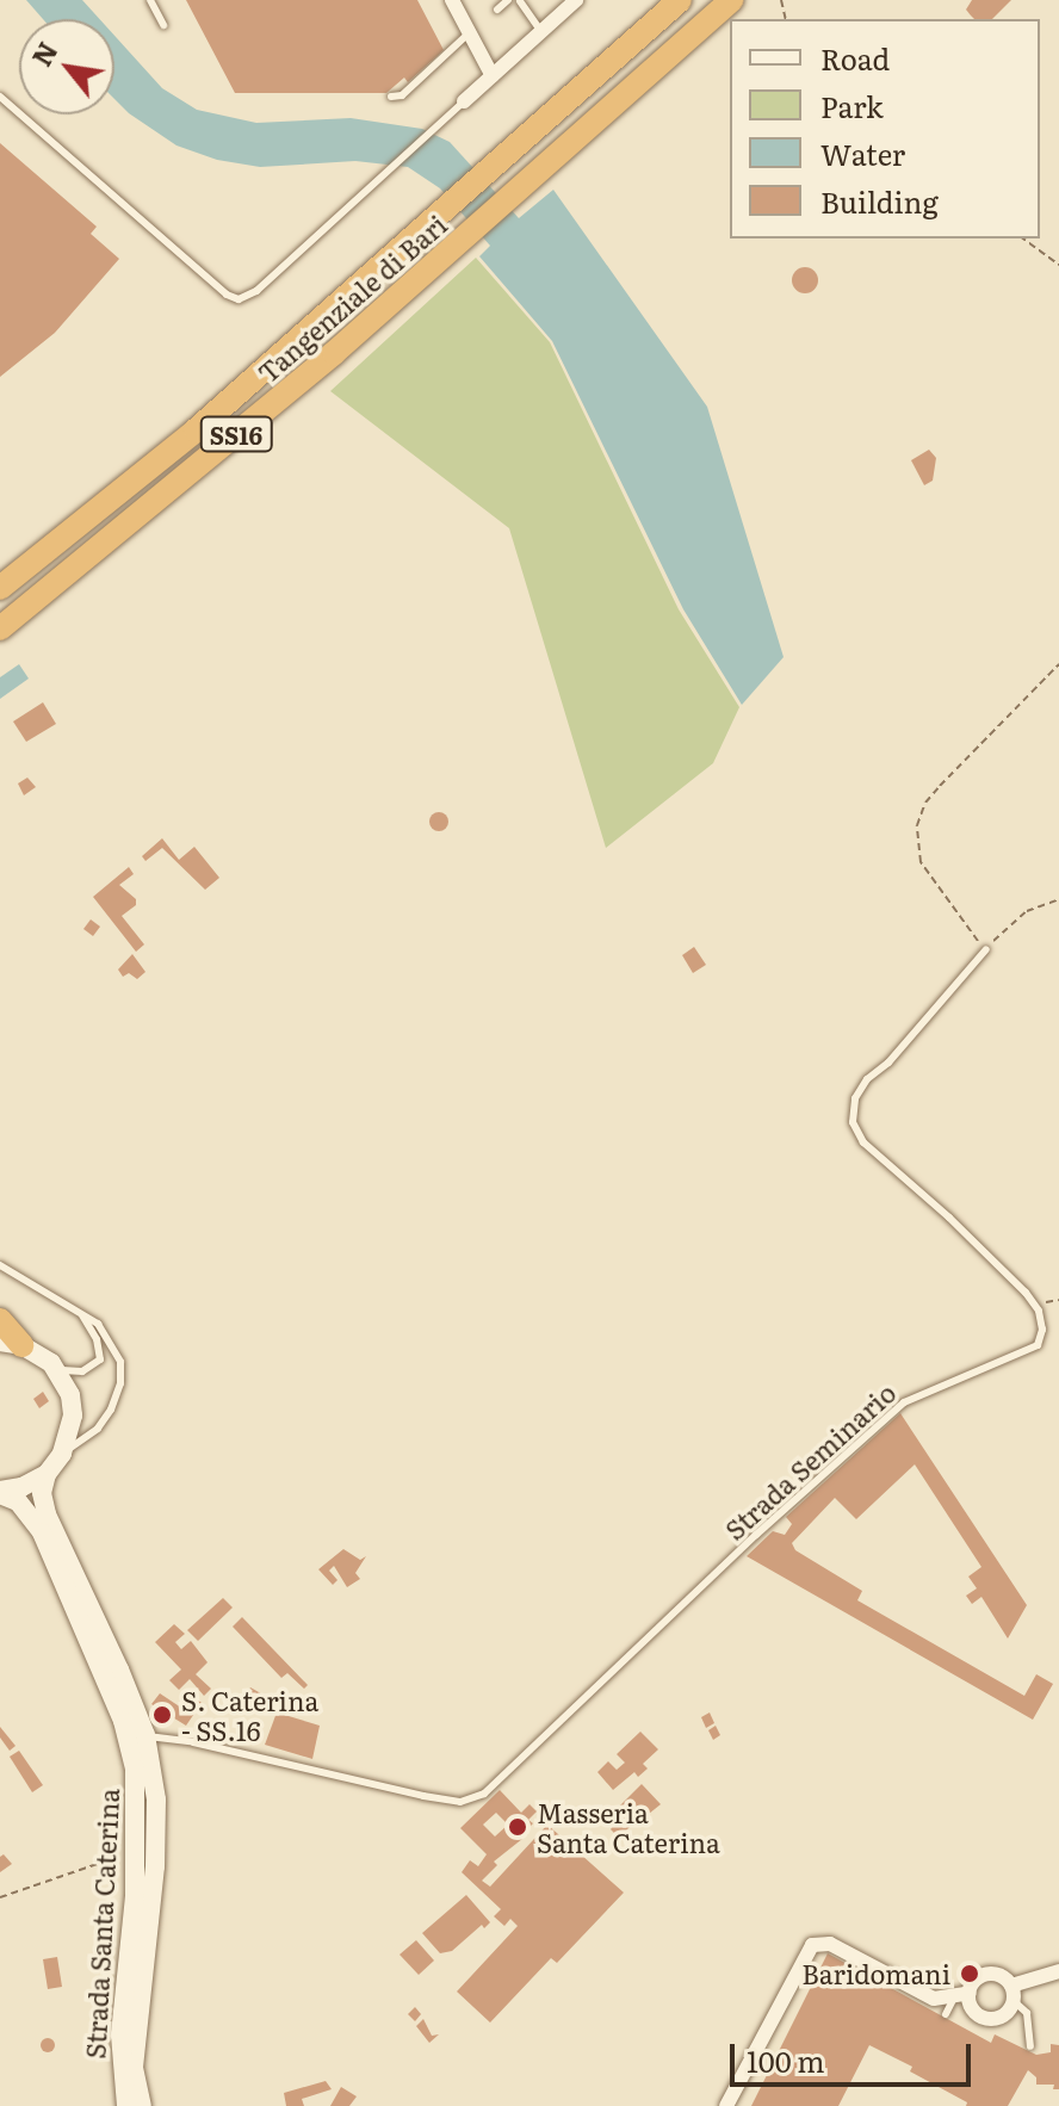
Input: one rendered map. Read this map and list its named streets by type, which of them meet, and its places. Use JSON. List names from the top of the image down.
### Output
{
  "streets": {
    "highway": ["Tangenziale di Bari", "SS16"],
    "street": ["Strada Santa Caterina"],
    "lane": ["Strada Seminario"]
  },
  "crossings": [
    ["Strada Seminario", "Strada Santa Caterina"]
  ],
  "places": ["S. Caterina - SS.16", "Masseria Santa Caterina", "Baridomani"],
  "legend": [
    "Road",
    "Park",
    "Water",
    "Building"
  ],
  "scale_bar": "100 m",
  "north": "top left"
}
